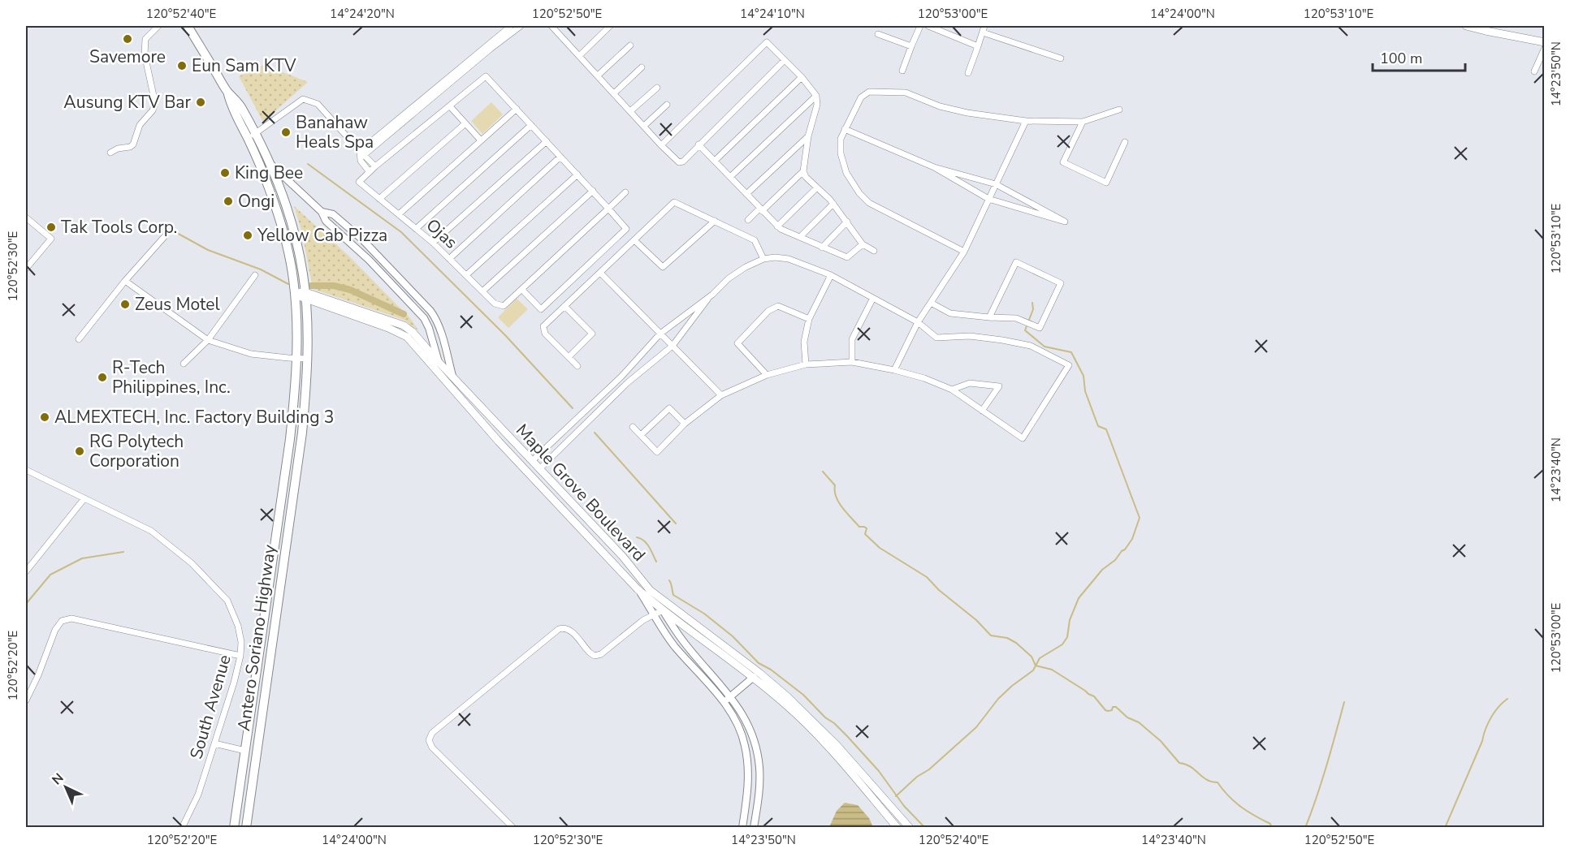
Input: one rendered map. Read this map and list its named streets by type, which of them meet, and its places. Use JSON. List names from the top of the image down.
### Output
{
  "streets": {
    "main road": ["Maple Grove Boulevard", "Antero Soriano Highway"],
    "street": ["Ojas", "South Avenue"]
  },
  "crossings": [
    ["Maple Grove Boulevard", "Antero Soriano Highway"]
  ],
  "places": [
    "Savemore",
    "Eun Sam KTV",
    "Ausung KTV Bar",
    "Banahaw Heals Spa",
    "King Bee",
    "Ongi",
    "Tak Tools Corp.",
    "Yellow Cab Pizza",
    "Zeus Motel",
    "R-Tech Philippines, Inc.",
    "ALMEXTECH, Inc. Factory Building 3",
    "RG Polytech Corporation"
  ],
  "scale_bar": "100 m",
  "north": "top left",
  "coordinates": [
    "120°52'40\"E",
    "14°24'20\"N",
    "120°52'50\"E",
    "14°24'10\"N",
    "120°53'00\"E",
    "14°24'00\"N",
    "120°53'10\"E",
    "14°23'50\"N",
    "120°52'30\"E",
    "14°23'40\"N",
    "120°52'20\"E"
  ]
}
